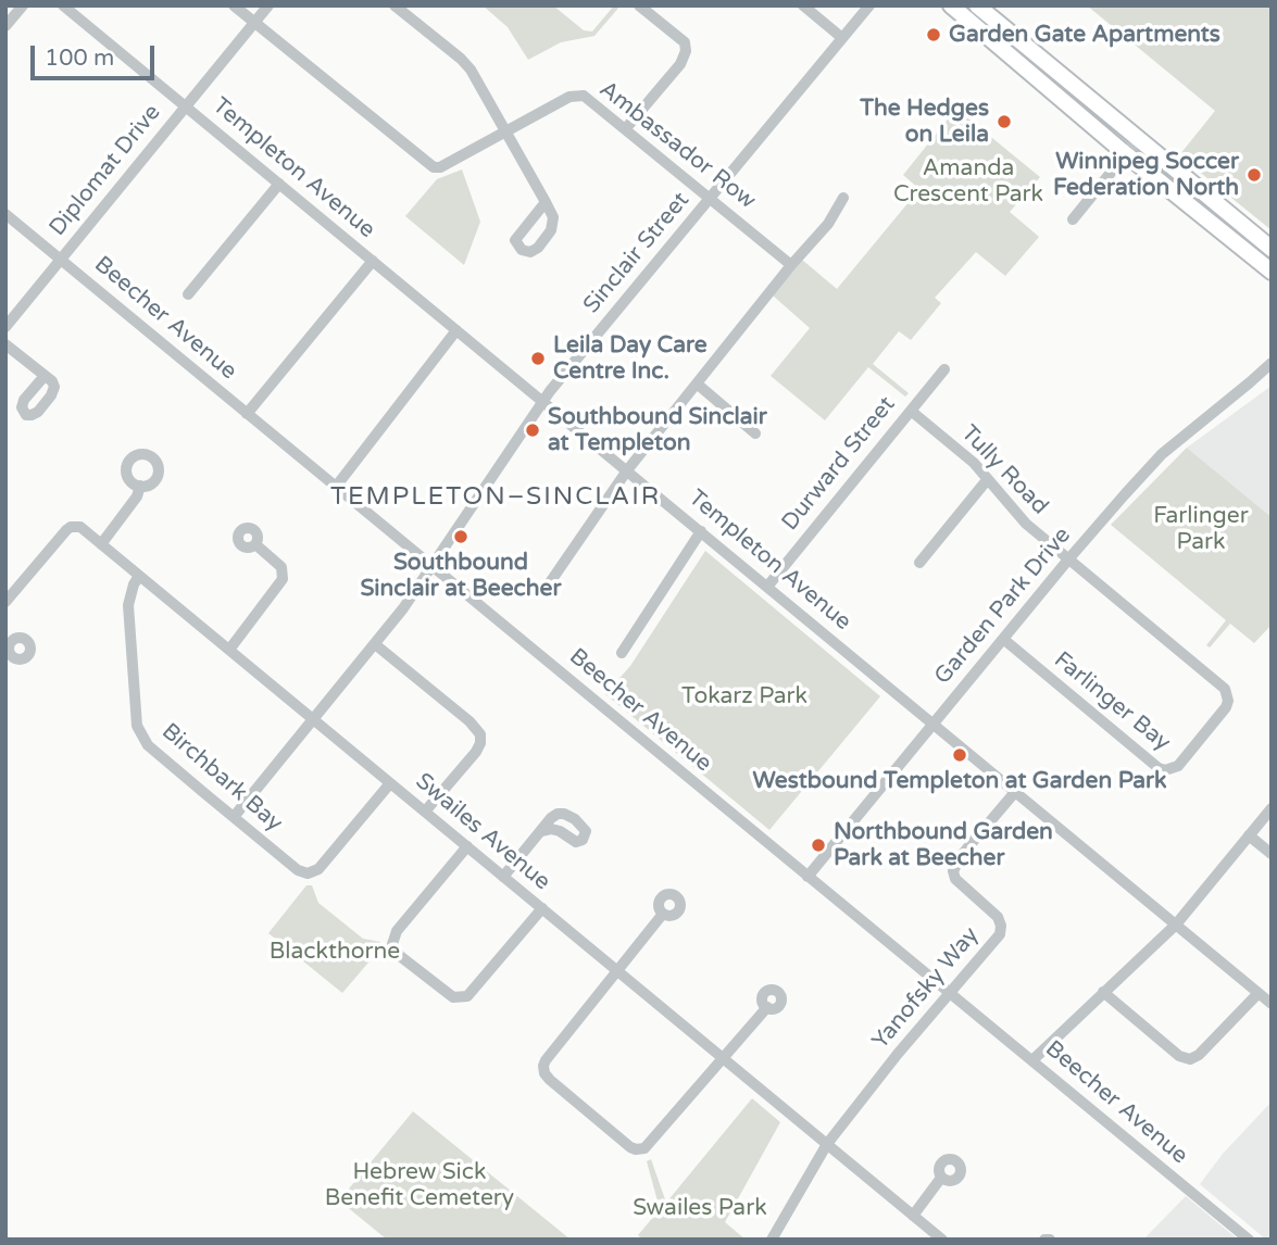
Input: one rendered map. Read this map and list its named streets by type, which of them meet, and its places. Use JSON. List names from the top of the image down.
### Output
{
  "streets": {
    "street": [
      "Ambassador Row",
      "Templeton Avenue",
      "Diplomat Drive",
      "Sinclair Street",
      "Beecher Avenue",
      "Durward Street",
      "Tully Road",
      "Garden Park Drive",
      "Farlinger Bay",
      "Birchbark Bay",
      "Swailes Avenue",
      "Yanofsky Way"
    ]
  },
  "crossings": [
    ["Ambassador Row", "Diplomat Drive"],
    ["Ambassador Row", "Sinclair Street"],
    ["Templeton Avenue", "Diplomat Drive"],
    ["Templeton Avenue", "Sinclair Street"],
    ["Templeton Avenue", "Durward Street"],
    ["Templeton Avenue", "Garden Park Drive"],
    ["Templeton Avenue", "Yanofsky Way"],
    ["Diplomat Drive", "Beecher Avenue"],
    ["Sinclair Street", "Beecher Avenue"],
    ["Sinclair Street", "Birchbark Bay"],
    ["Sinclair Street", "Swailes Avenue"],
    ["Beecher Avenue", "Garden Park Drive"],
    ["Beecher Avenue", "Yanofsky Way"],
    ["Durward Street", "Tully Road"],
    ["Tully Road", "Garden Park Drive"],
    ["Tully Road", "Farlinger Bay"],
    ["Garden Park Drive", "Farlinger Bay"],
    ["Birchbark Bay", "Swailes Avenue"],
    ["Swailes Avenue", "Yanofsky Way"]
  ],
  "districts": ["TEMPLETON–SINCLAIR"],
  "parks": [
    "Amanda Crescent Park",
    "Farlinger Park",
    "Tokarz Park",
    "Blackthorne",
    "Hebrew Sick Benefit Cemetery",
    "Swailes Park"
  ],
  "places": [
    "Garden Gate Apartments",
    "The Hedges on Leila",
    "Winnipeg Soccer Federation North",
    "Leila Day Care Centre Inc.",
    "Southbound Sinclair at Templeton",
    "Southbound Sinclair at Beecher",
    "Westbound Templeton at Garden Park",
    "Northbound Garden Park at Beecher"
  ],
  "scale_bar": "100 m"
}
